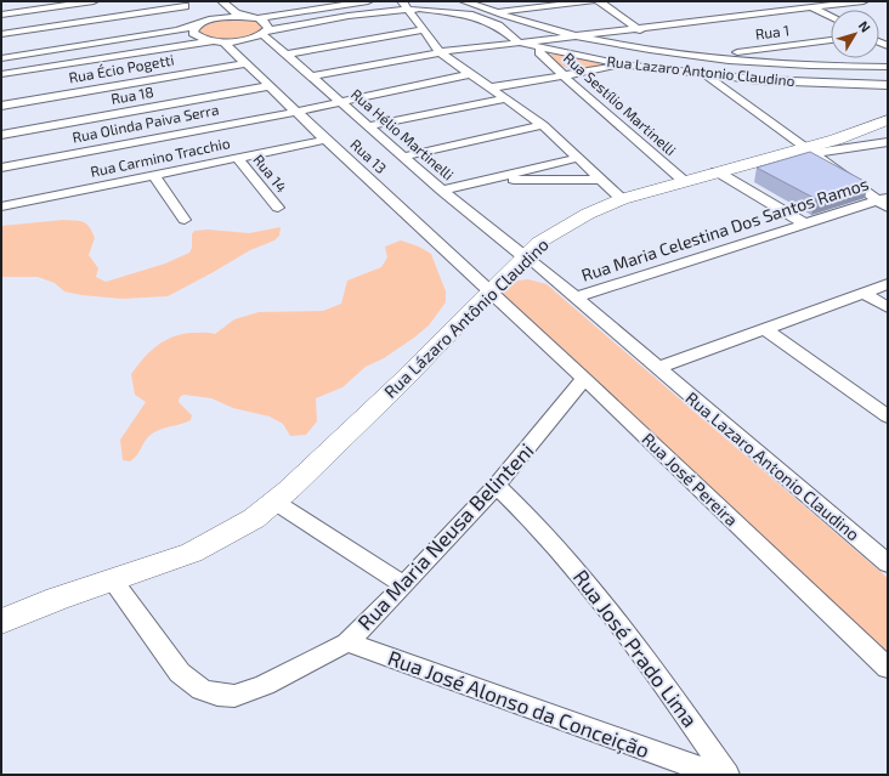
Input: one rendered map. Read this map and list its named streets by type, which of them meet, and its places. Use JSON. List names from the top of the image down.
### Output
{
  "streets": {
    "main road": ["Rua Lázaro Antônio Claudino"],
    "street": [
      "Rua 1",
      "Rua Écio Pogetti",
      "Rua Lazaro Antonio Claudino",
      "Rua 18",
      "Rua Sestílio Martinelli",
      "Rua Olinda Paiva Serra",
      "Rua Hélio Martinelli",
      "Rua 13",
      "Rua Carmino Tracchio",
      "Rua 14",
      "Rua Maria Celestina Dos Santos Ramos",
      "Rua José Pereira",
      "Rua Maria Neusa Belinteni",
      "Rua José Prado Lima",
      "Rua José Alonso da Conceição"
    ]
  },
  "crossings": [
    ["Rua 1", "Rua Lazaro Antonio Claudino"],
    ["Rua Écio Pogetti", "Rua 13"],
    ["Rua Lazaro Antonio Claudino", "Rua Sestílio Martinelli"],
    ["Rua Lazaro Antonio Claudino", "Rua Hélio Martinelli"],
    ["Rua Lazaro Antonio Claudino", "Rua 13"],
    ["Rua Lazaro Antonio Claudino", "Rua Maria Celestina Dos Santos Ramos"],
    ["Rua Lazaro Antonio Claudino", "Rua Lázaro Antônio Claudino"],
    ["Rua 18", "Rua 13"],
    ["Rua Sestílio Martinelli", "Rua Hélio Martinelli"],
    ["Rua Sestílio Martinelli", "Rua Lázaro Antônio Claudino"],
    ["Rua Olinda Paiva Serra", "Rua Hélio Martinelli"],
    ["Rua Olinda Paiva Serra", "Rua 13"],
    ["Rua Hélio Martinelli", "Rua Lázaro Antônio Claudino"],
    ["Rua 13", "Rua Carmino Tracchio"],
    ["Rua 13", "Rua Lázaro Antônio Claudino"],
    ["Rua 13", "Rua José Pereira"],
    ["Rua Carmino Tracchio", "Rua 14"],
    ["Rua Lázaro Antônio Claudino", "Rua José Pereira"],
    ["Rua Lázaro Antônio Claudino", "Rua Maria Neusa Belinteni"],
    ["Rua José Pereira", "Rua Maria Neusa Belinteni"],
    ["Rua Maria Neusa Belinteni", "Rua José Prado Lima"],
    ["Rua Maria Neusa Belinteni", "Rua José Alonso da Conceição"]
  ],
  "north": "top right"
}
